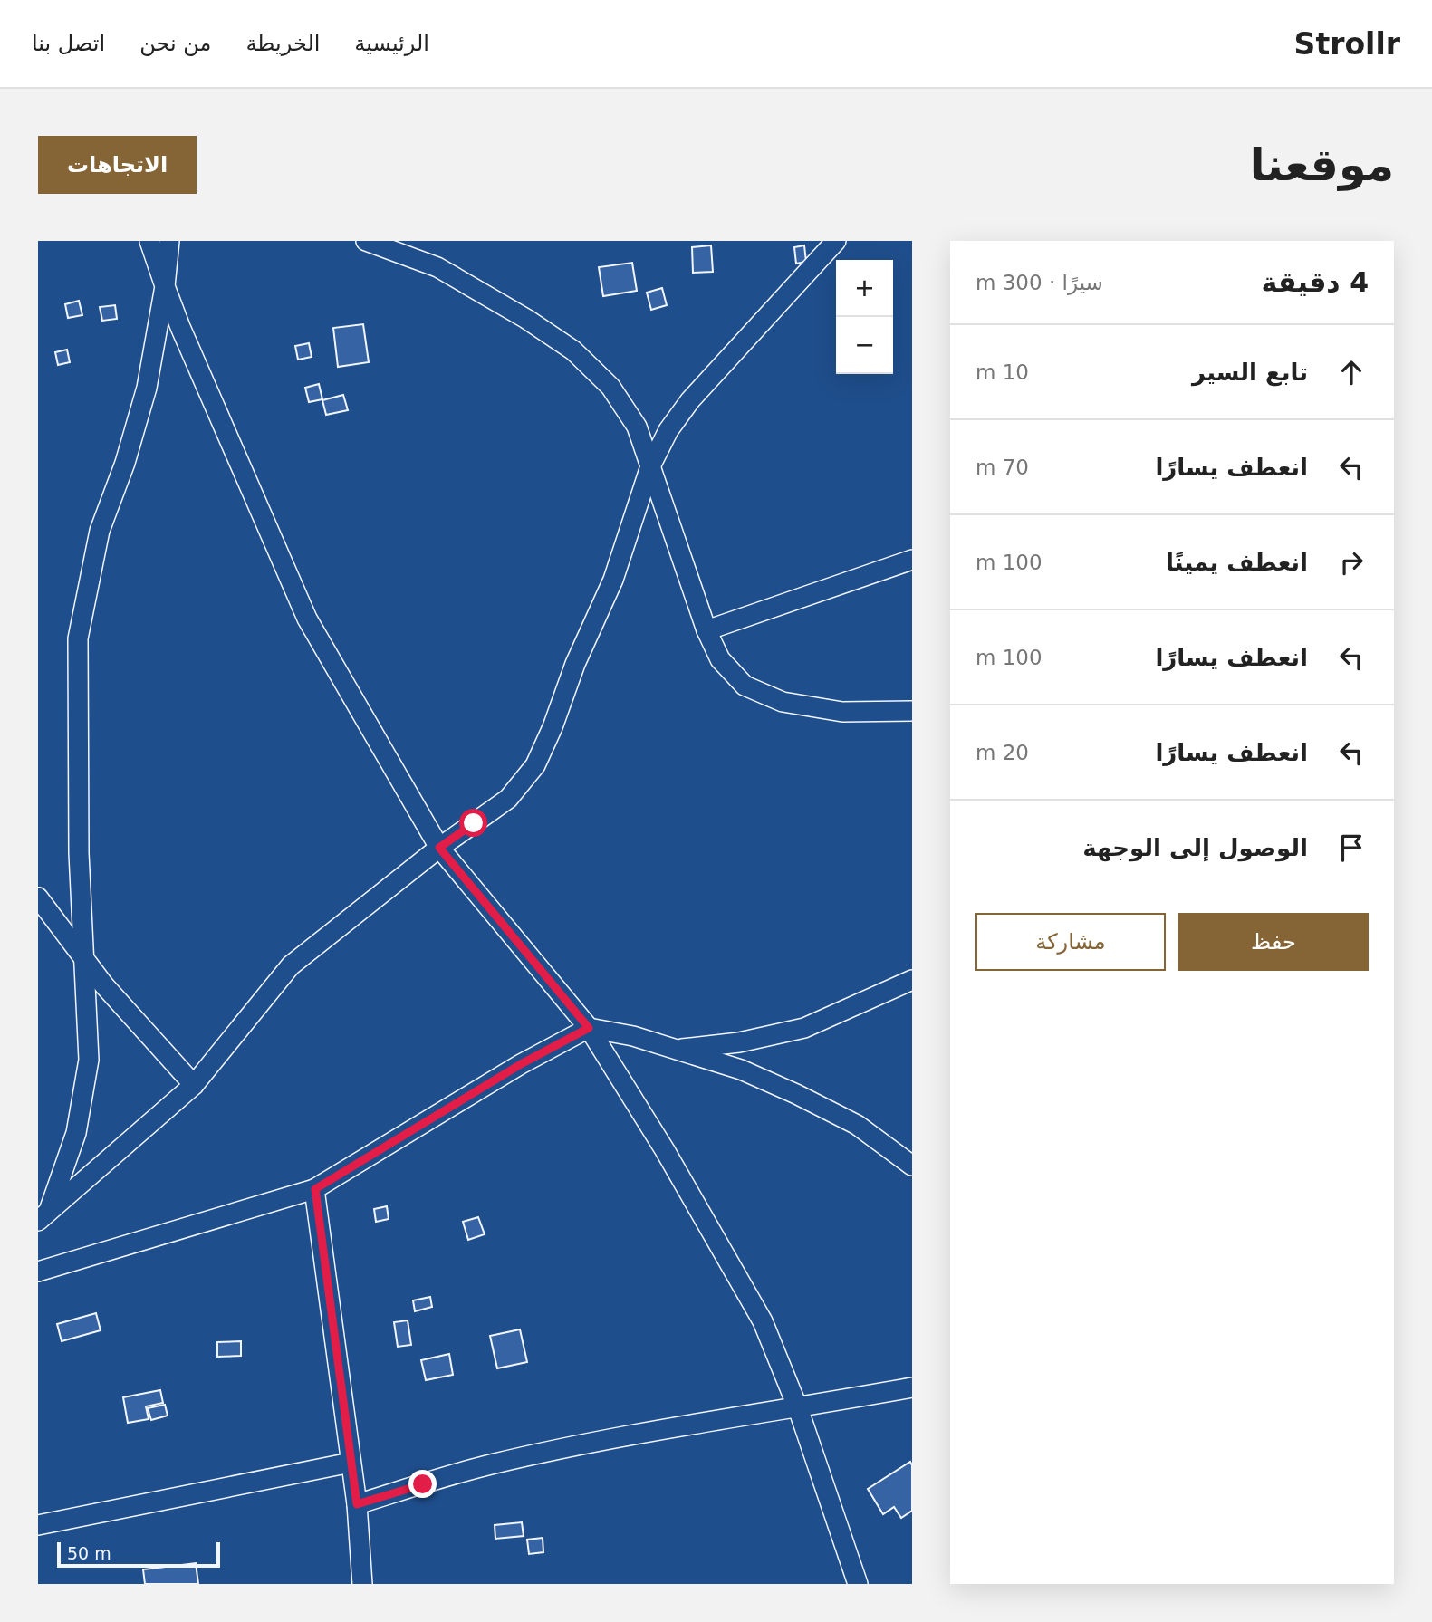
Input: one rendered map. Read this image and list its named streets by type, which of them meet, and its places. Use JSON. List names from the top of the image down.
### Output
{
  "scale_bar": "50 m",
  "page": {
    "header": "Strollr",
    "nav": [
      "الرئيسية",
      "الخريطة",
      "من نحن",
      "اتصل بنا"
    ],
    "buttons": [
      "الاتجاهات",
      ["حفظ", "مشاركة"]
    ],
    "title": "موقعنا",
    "heading": ["4 دقيقة", "سيرًا · 300 m"],
    "map_buttons": ["+", "−"],
    "list": [
      ["تابع السير", "10 m"],
      ["انعطف يسارًا", "70 m"],
      ["انعطف يمينًا", "100 m"],
      ["انعطف يسارًا", "100 m"],
      ["انعطف يسارًا", "20 m"],
      "الوصول إلى الوجهة"
    ],
    "scale": "50 m"
  }
}
